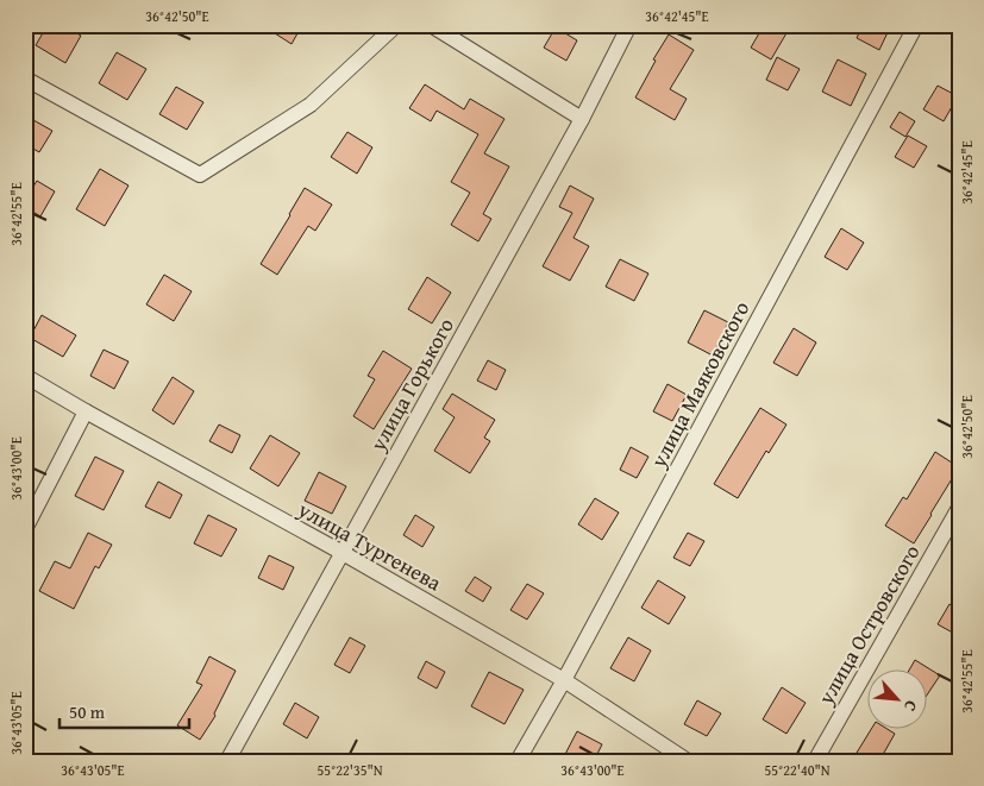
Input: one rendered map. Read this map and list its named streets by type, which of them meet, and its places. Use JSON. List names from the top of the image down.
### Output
{
  "streets": {
    "street": [
      "улица Горького",
      "улица Маяковского",
      "улица Тургенева",
      "улица Островского"
    ]
  },
  "crossings": [
    ["улица Горького", "улица Тургенева"],
    ["улица Маяковского", "улица Тургенева"]
  ],
  "scale_bar": "50 m",
  "north": "bottom right",
  "coordinates": [
    "36°42'50\"E",
    "36°42'45\"E",
    "36°42'55\"E",
    "36°43'00\"E",
    "36°43'05\"E",
    "55°22'35\"N",
    "55°22'40\"N"
  ]
}
